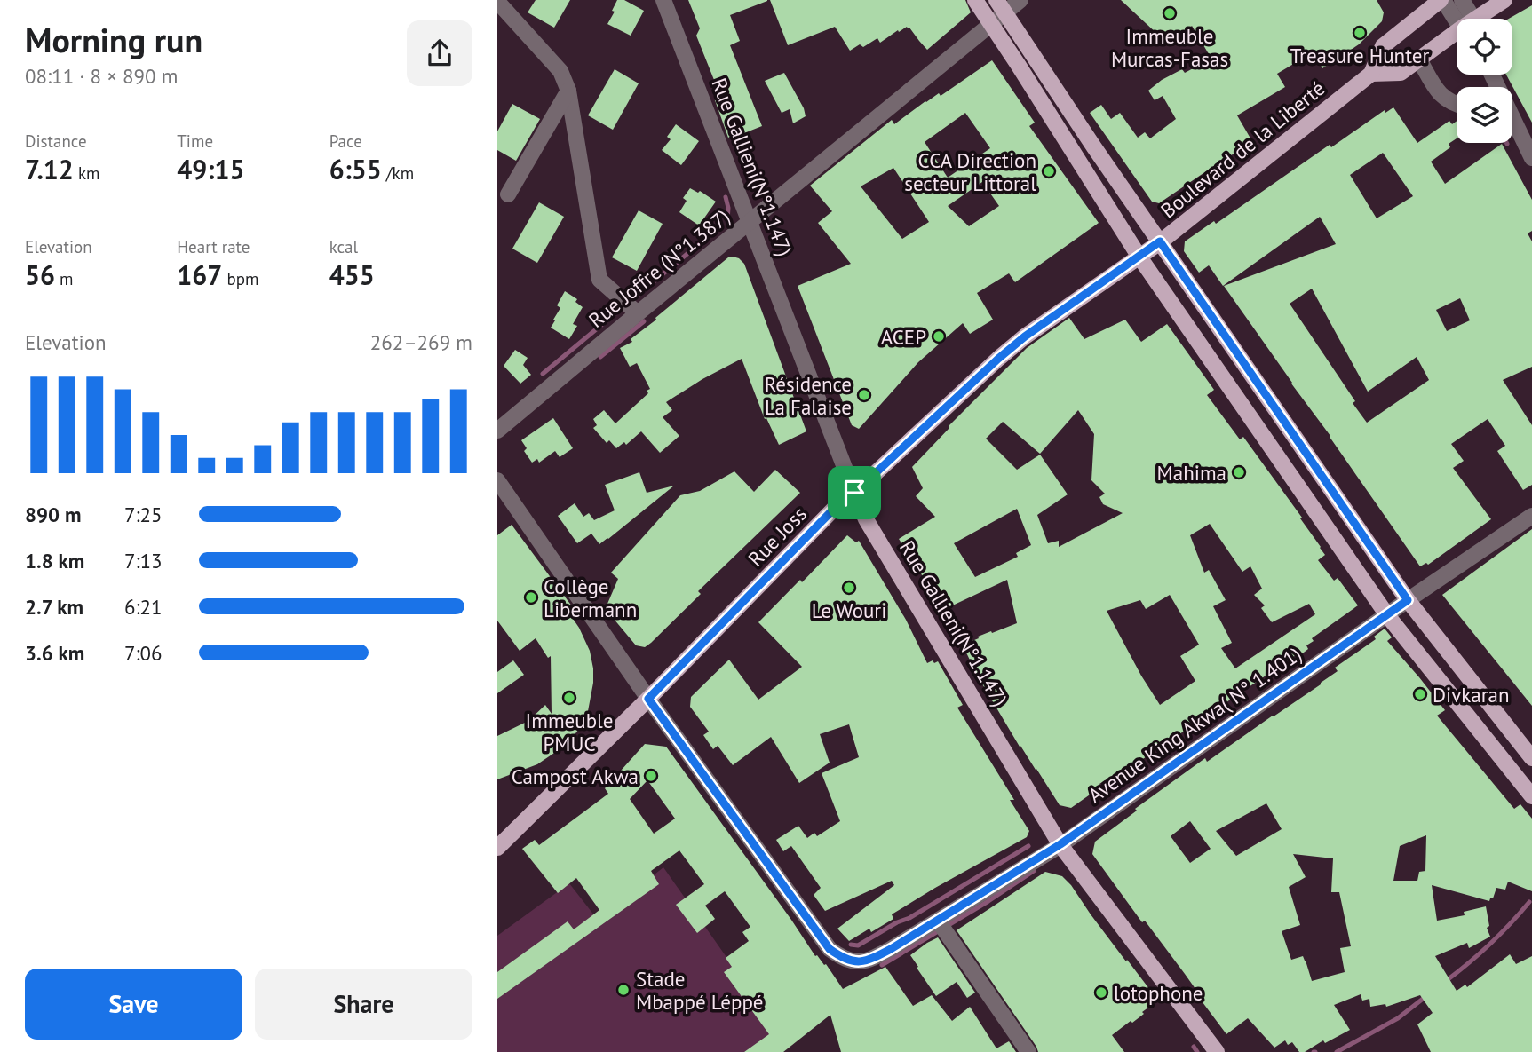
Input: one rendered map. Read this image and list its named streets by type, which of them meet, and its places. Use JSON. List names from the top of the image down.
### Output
{
  "streets": {
    "main road": ["Boulevard de la Liberté", "Rue Gallieni(N°1.147)", "Rue Joss"],
    "street": ["Rue Joffre (N°1.387)", "Avenue King Akwa( N° 1.401)"]
  },
  "crossings": [
    ["Boulevard de la Liberté", "Rue Joss"],
    ["Rue Gallieni(N°1.147)", "Rue Joffre (N°1.387)"],
    ["Rue Gallieni(N°1.147)", "Rue Joss"],
    ["Rue Gallieni(N°1.147)", "Avenue King Akwa( N° 1.401)"],
    ["Rue Joss", "Avenue King Akwa( N° 1.401)"]
  ],
  "places": [
    "Immeuble Murcas-Fasas",
    "Treasure Hunter",
    "CCA Direction secteur Littoral",
    "ACEP",
    "Résidence La Falaise",
    "Mahima",
    "Le Wouri",
    "Collège Libermann",
    "Divkaran",
    "Immeuble PMUC",
    "Campost Akwa",
    "Stade Mbappé Léppé",
    "lotophone"
  ],
  "page": {
    "heading": ["Morning run", "08:11 · 8 × 890 m"],
    "stats": [
      ["Distance", "7.12 km"],
      ["Time", "49:15"],
      ["Pace", "6:55 /km"],
      ["Elevation", "56 m"],
      ["Heart rate", "167 bpm"],
      ["kcal", "455"]
    ],
    "chart": ["Elevation", "262–269 m"],
    "list": [
      {
        "name": "890 m",
        "note": "7:25"
      },
      {
        "name": "1.8 km",
        "note": "7:13"
      },
      {
        "name": "2.7 km",
        "note": "6:21"
      },
      {
        "name": "3.6 km",
        "note": "7:06"
      }
    ],
    "buttons": ["Save", "Share"]
  }
}
